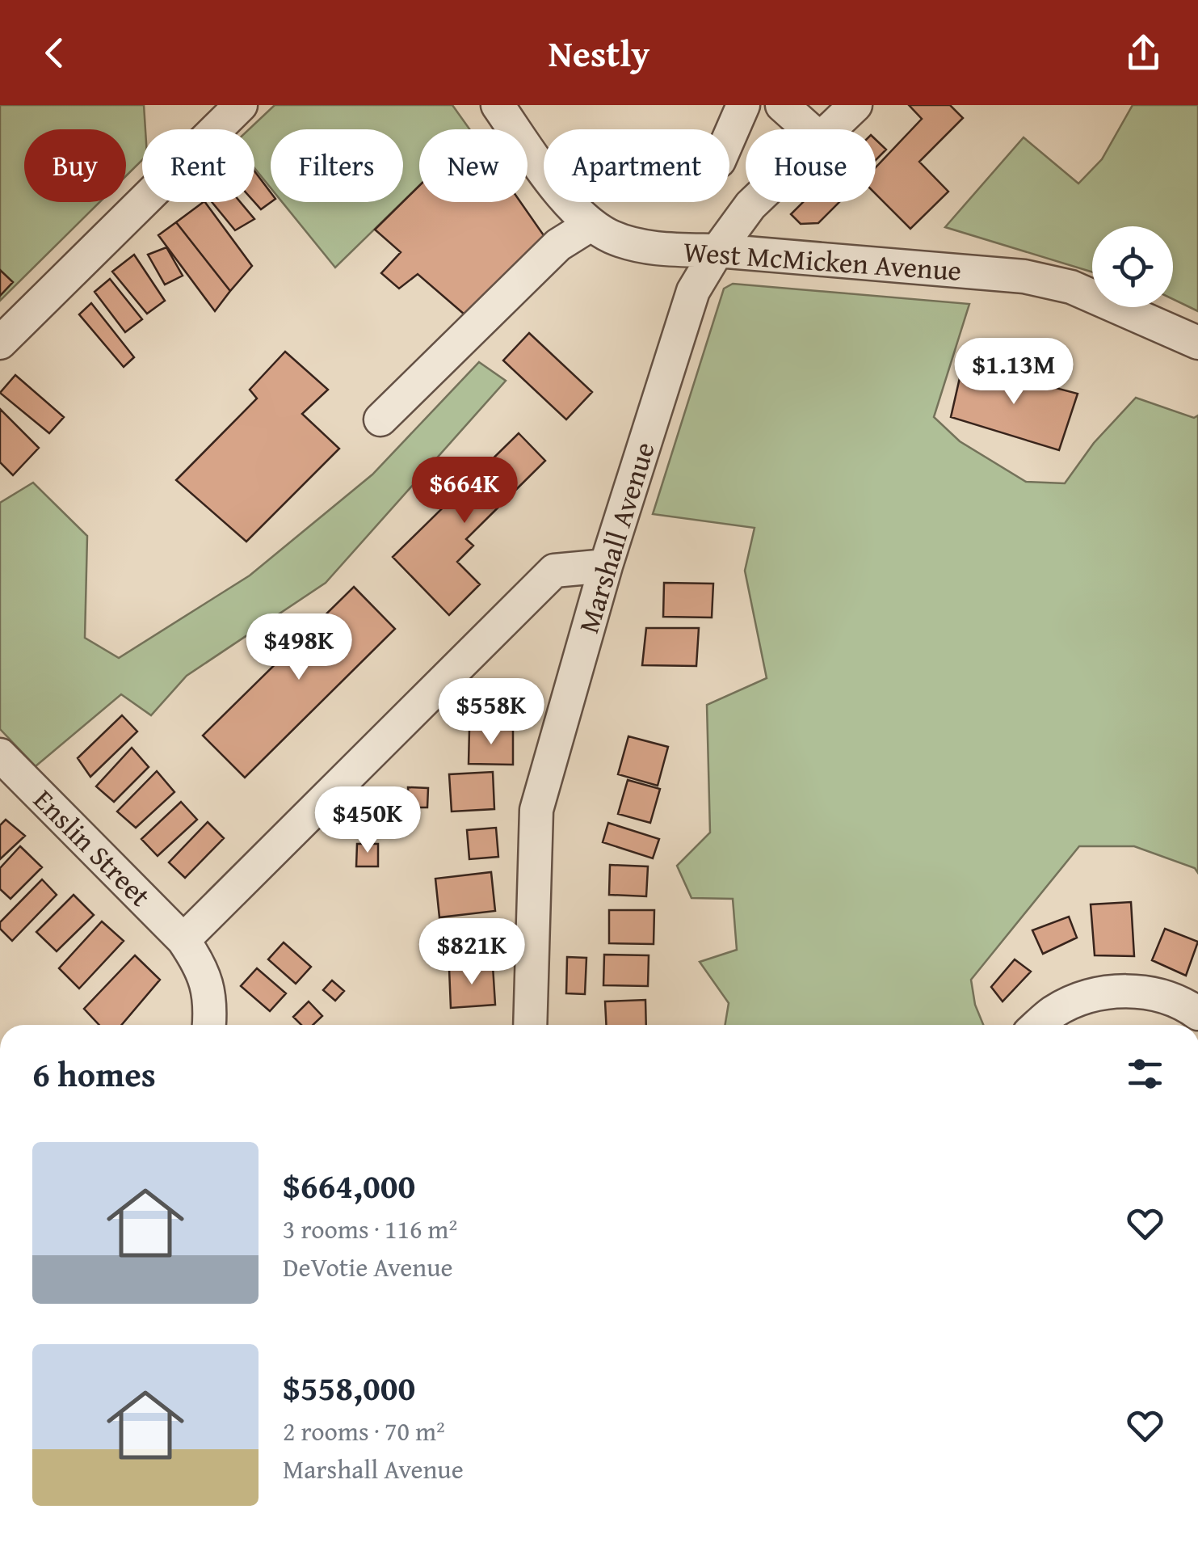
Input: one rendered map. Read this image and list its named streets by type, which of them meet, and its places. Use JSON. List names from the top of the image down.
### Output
{
  "streets": {
    "street": ["West McMicken Avenue", "Marshall Avenue", "Enslin Street"]
  },
  "crossings": [
    ["West McMicken Avenue", "Marshall Avenue"]
  ],
  "page": {
    "header": "Nestly",
    "chip": [
      "Buy",
      "Rent",
      "Filters",
      "New",
      "Apartment",
      "House"
    ],
    "price": [
      "$1.13M",
      "$664K",
      "$498K",
      "$558K",
      "$450K",
      "$821K"
    ],
    "heading": "6 homes",
    "list": [
      {
        "name": "$664,000",
        "note": "3 rooms · 116 m² · DeVotie Avenue"
      },
      {
        "name": "$558,000",
        "note": "2 rooms · 70 m² · Marshall Avenue"
      }
    ]
  }
}
